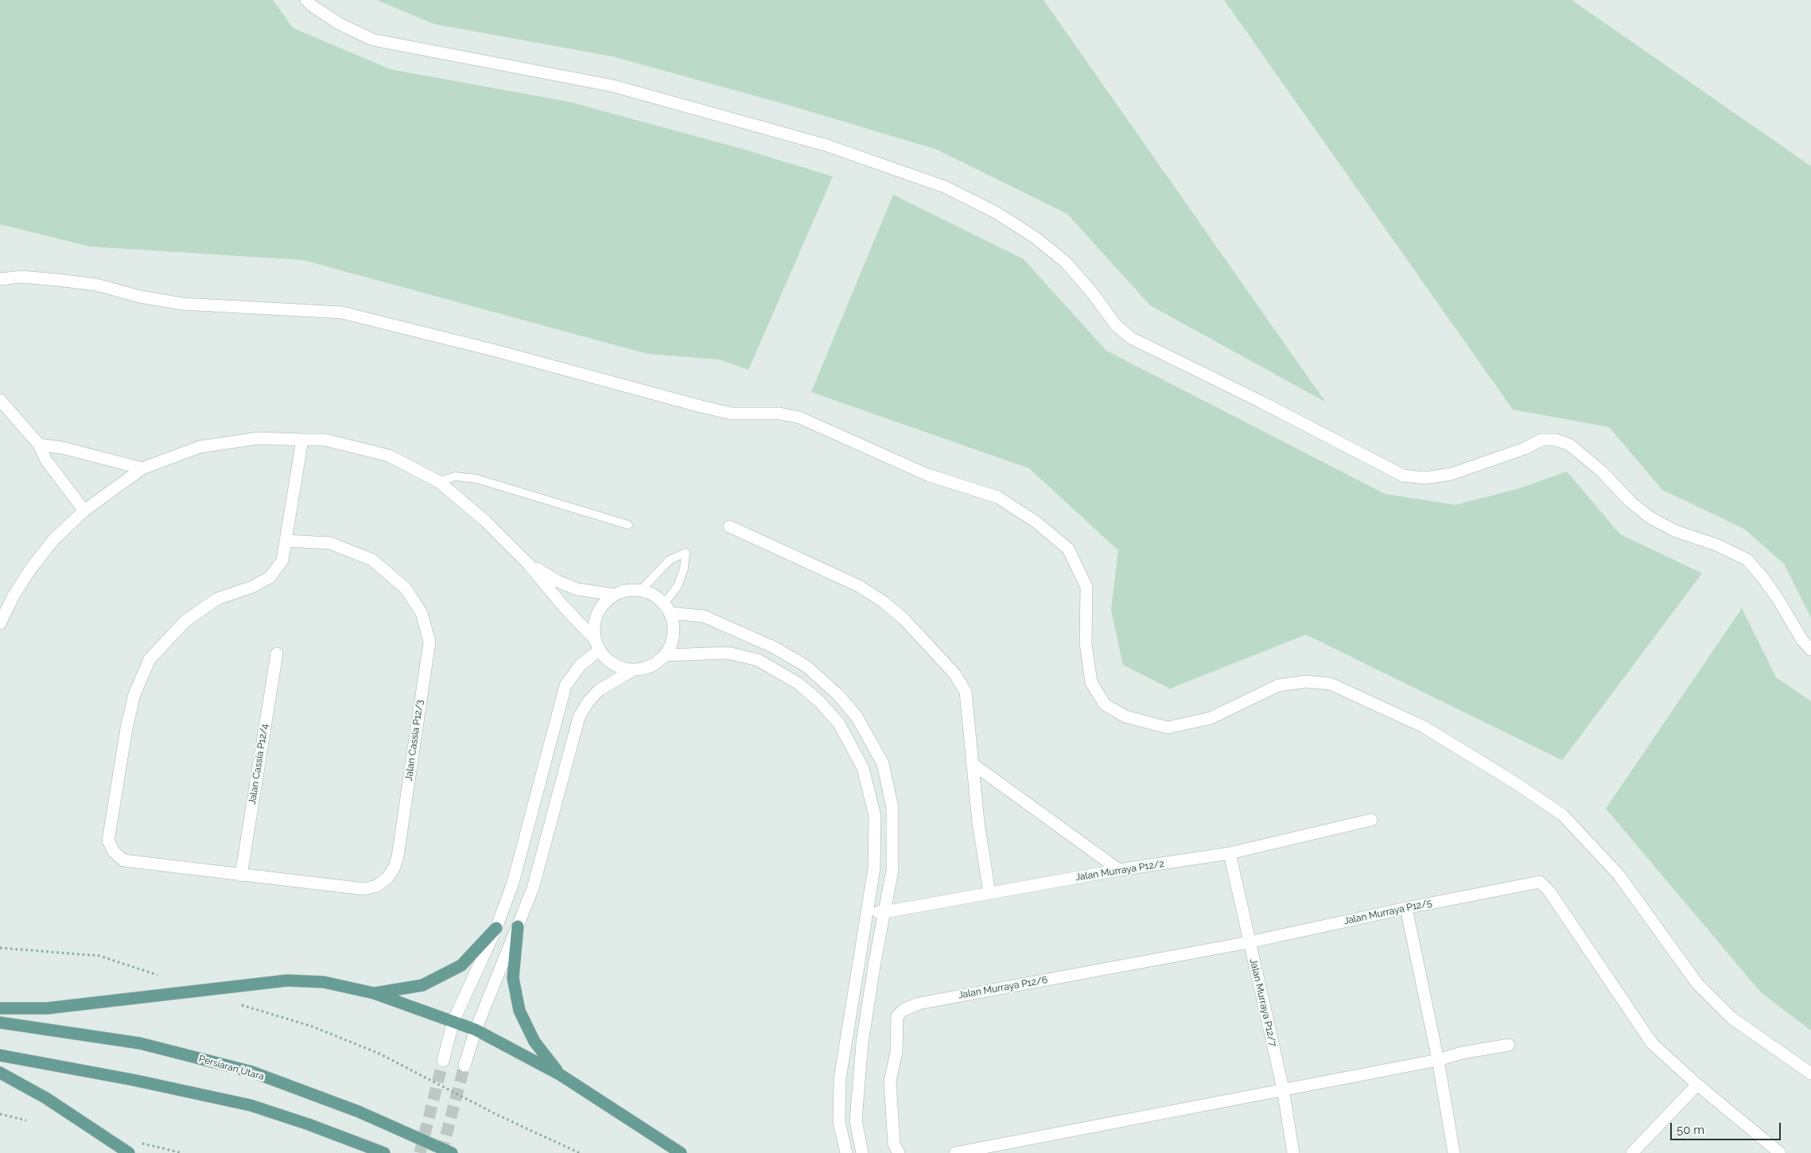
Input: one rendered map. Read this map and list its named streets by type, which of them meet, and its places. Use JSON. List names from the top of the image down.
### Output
{
  "streets": {
    "main road": ["Persiaran Utara"],
    "street": [
      "Jalan Cassia P12/3",
      "Jalan Cassia P12/4",
      "Jalan Murraya P12/2",
      "Jalan Murraya P12/5",
      "Jalan Murraya P12/6",
      "Jalan Murraya P12/7"
    ]
  },
  "crossings": [
    ["Jalan Cassia P12/3", "Jalan Cassia P12/4"],
    ["Jalan Murraya P12/2", "Jalan Murraya P12/7"],
    ["Jalan Murraya P12/5", "Jalan Murraya P12/6"],
    ["Jalan Murraya P12/5", "Jalan Murraya P12/7"],
    ["Jalan Murraya P12/6", "Jalan Murraya P12/7"]
  ],
  "scale_bar": "50 m"
}
